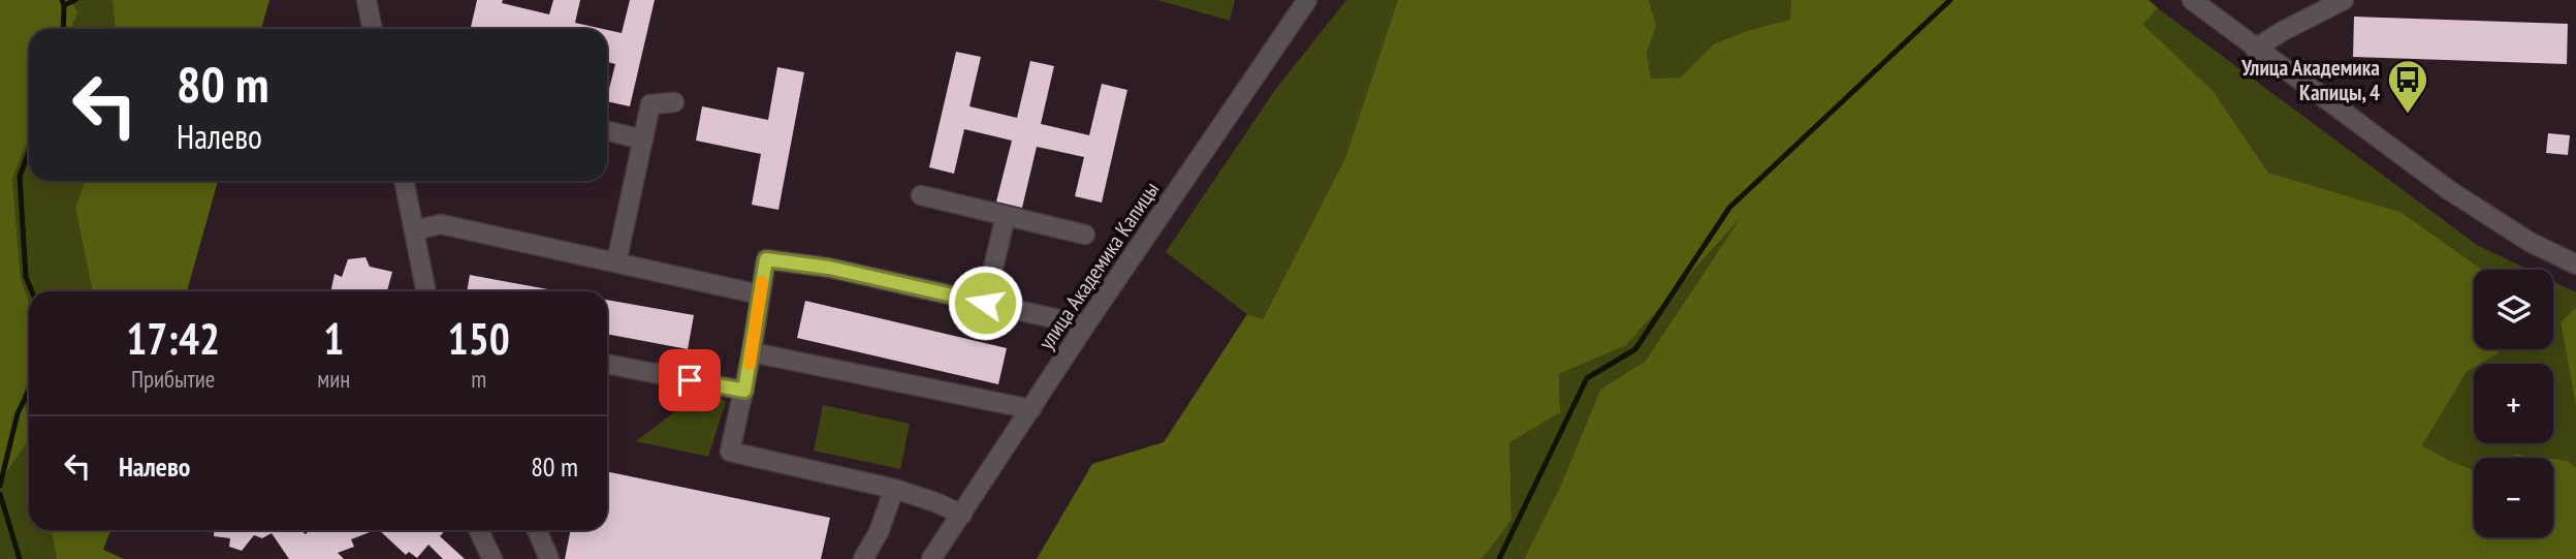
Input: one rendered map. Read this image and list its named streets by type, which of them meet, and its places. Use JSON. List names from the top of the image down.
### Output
{
  "streets": {
    "street": ["улица Академика Капицы"]
  },
  "places": {
    "bus stop": ["Улица Академика Капицы, 4"]
  },
  "page": {
    "turn": ["80 m", "Налево"],
    "map_buttons": ["+", "−"],
    "eta": [
      "17:42",
      "Прибытие",
      "1",
      "мин",
      "150",
      "m"
    ],
    "list": [
      {
        "name": "Налево",
        "value": "80 m"
      }
    ]
  }
}
